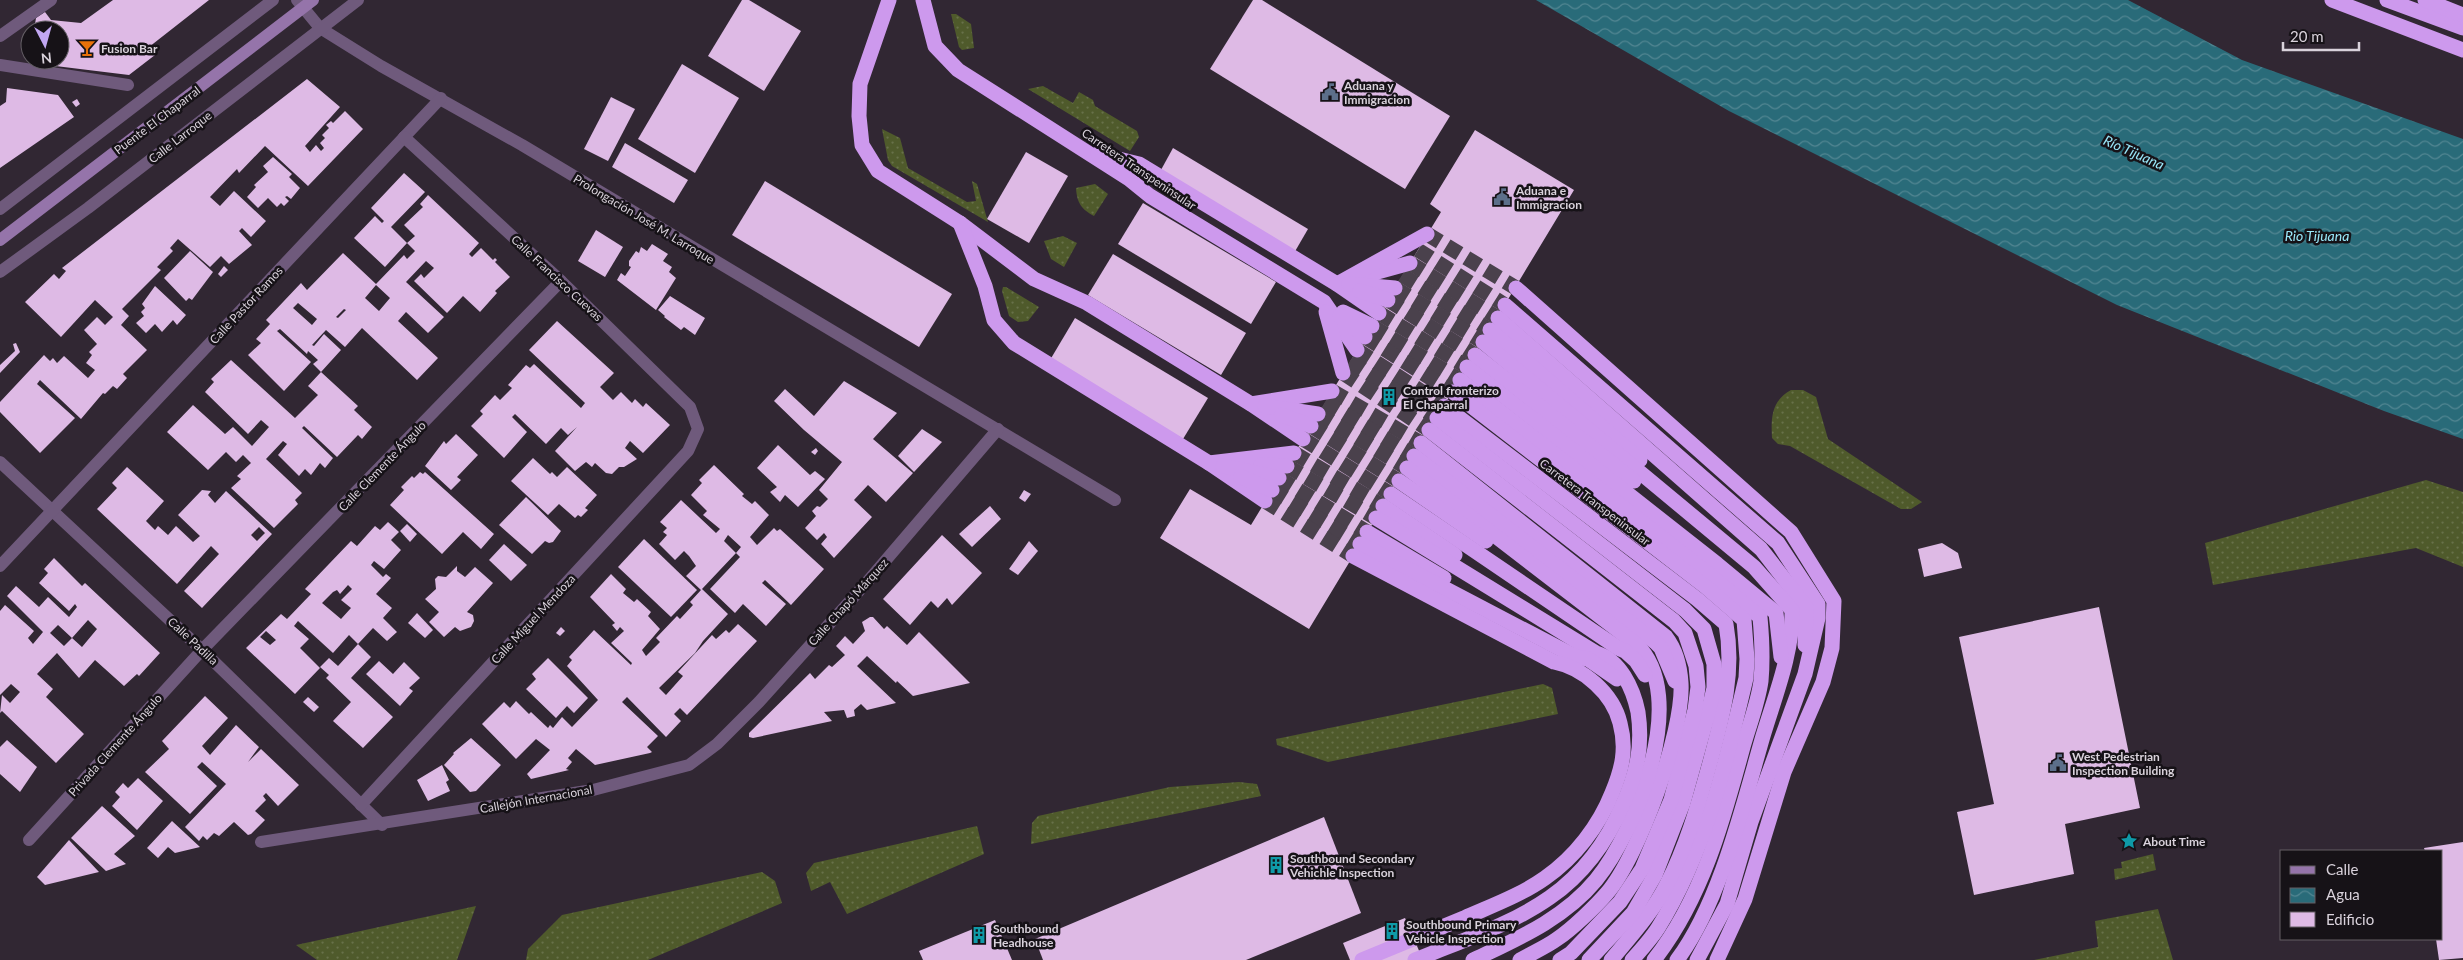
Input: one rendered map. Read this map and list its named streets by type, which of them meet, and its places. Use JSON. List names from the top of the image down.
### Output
{
  "streets": {
    "highway": ["Carretera Transpeninsular"],
    "main road": ["Puente El Chaparral"],
    "street": [
      "Calle Larroque",
      "Prolongación José M. Larroque",
      "Calle Francisco Cuevas",
      "Calle Pastor Ramos",
      "Calle Clemente Ángulo",
      "Calle Chapó Márquez",
      "Calle Miguel Mendoza",
      "Calle Padilla",
      "Privada Clemente Ángulo",
      "Callejón Internacional"
    ]
  },
  "crossings": [
    ["Calle Larroque", "Prolongación José M. Larroque"],
    ["Prolongación José M. Larroque", "Calle Pastor Ramos"],
    ["Prolongación José M. Larroque", "Calle Chapó Márquez"],
    ["Calle Francisco Cuevas", "Calle Pastor Ramos"],
    ["Calle Francisco Cuevas", "Calle Clemente Ángulo"],
    ["Calle Francisco Cuevas", "Calle Miguel Mendoza"],
    ["Calle Pastor Ramos", "Calle Padilla"],
    ["Calle Clemente Ángulo", "Calle Padilla"],
    ["Calle Clemente Ángulo", "Privada Clemente Ángulo"],
    ["Calle Chapó Márquez", "Callejón Internacional"],
    ["Calle Miguel Mendoza", "Calle Padilla"],
    ["Calle Padilla", "Privada Clemente Ángulo"],
    ["Calle Padilla", "Callejón Internacional"]
  ],
  "water": ["Río Tijuana", "Rio Tijuana"],
  "places": {
    "bar": ["Fusion Bar"],
    "public building": ["Aduana y Immigracion", "Aduana e Immigracion", "West Pedestrian Inspection Building"],
    "building": [
      "Control fronterizo El Chaparral",
      "Southbound Secondary Vehichle Inspection",
      "Southbound Primary Vehicle Inspection",
      "Southbound Headhouse"
    ],
    "place": ["About Time"]
  },
  "legend": ["Calle", "Agua", "Edificio"],
  "scale_bar": "20 m",
  "north": "bottom"
}
